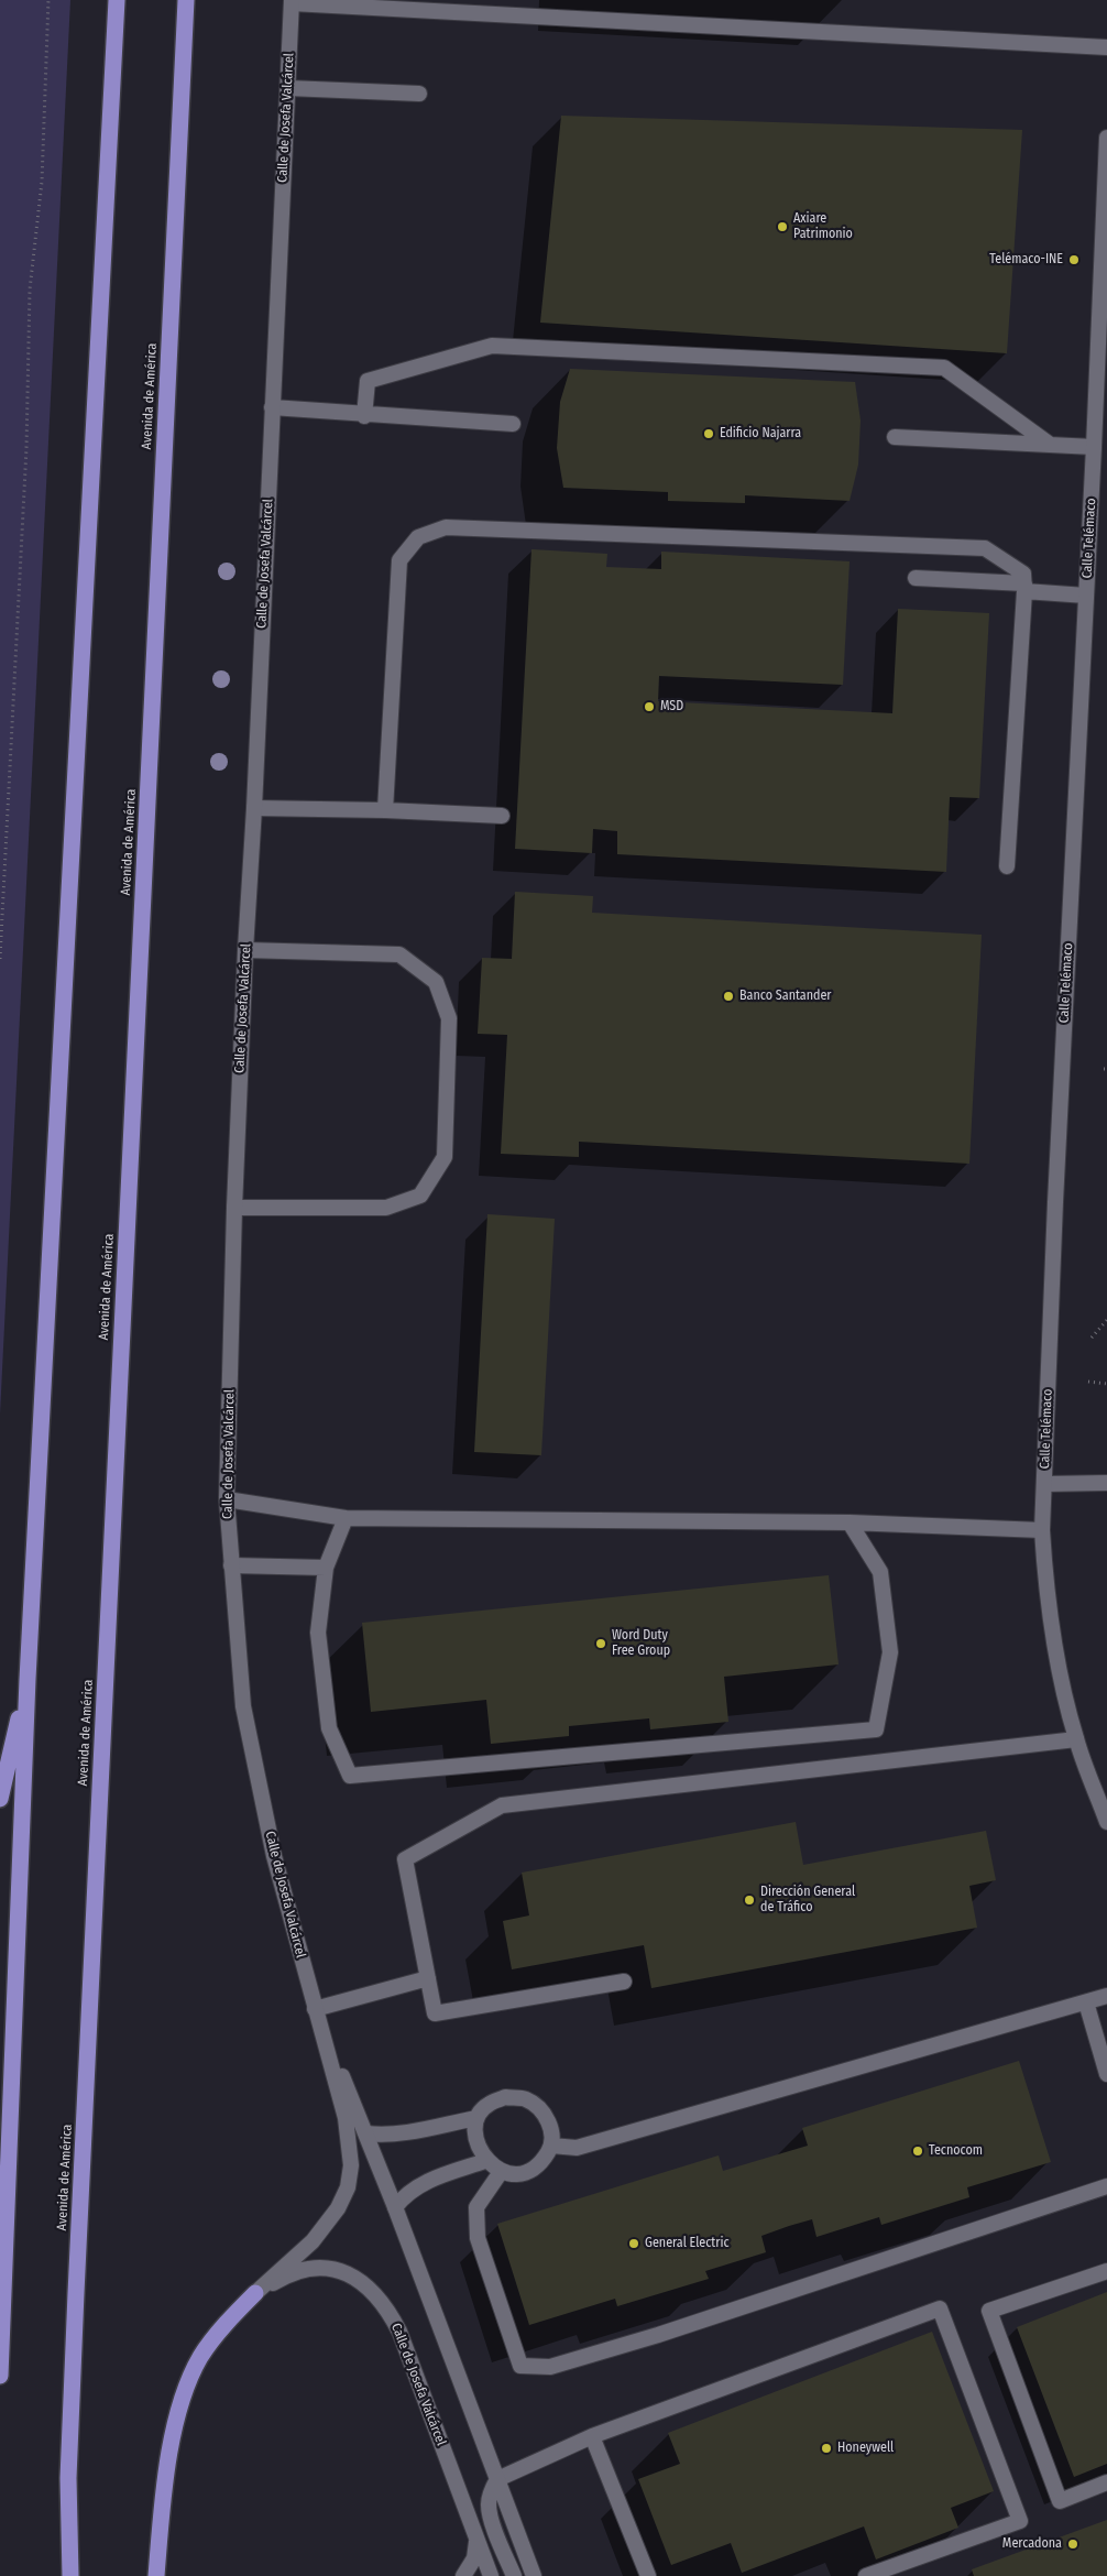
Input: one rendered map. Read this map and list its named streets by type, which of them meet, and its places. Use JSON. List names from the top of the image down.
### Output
{
  "streets": {
    "highway": ["Avenida de América"],
    "street": ["Calle de Josefa Valcárcel", "Calle Telémaco"]
  },
  "places": [
    "Axiare Patrimonio",
    "Telémaco-INE",
    "Edificio Najarra",
    "MSD",
    "Banco Santander",
    "Word Duty Free Group",
    "Dirección General de Tráfico",
    "Tecnocom",
    "General Electric",
    "Honeywell",
    "Mercadona"
  ]
}
